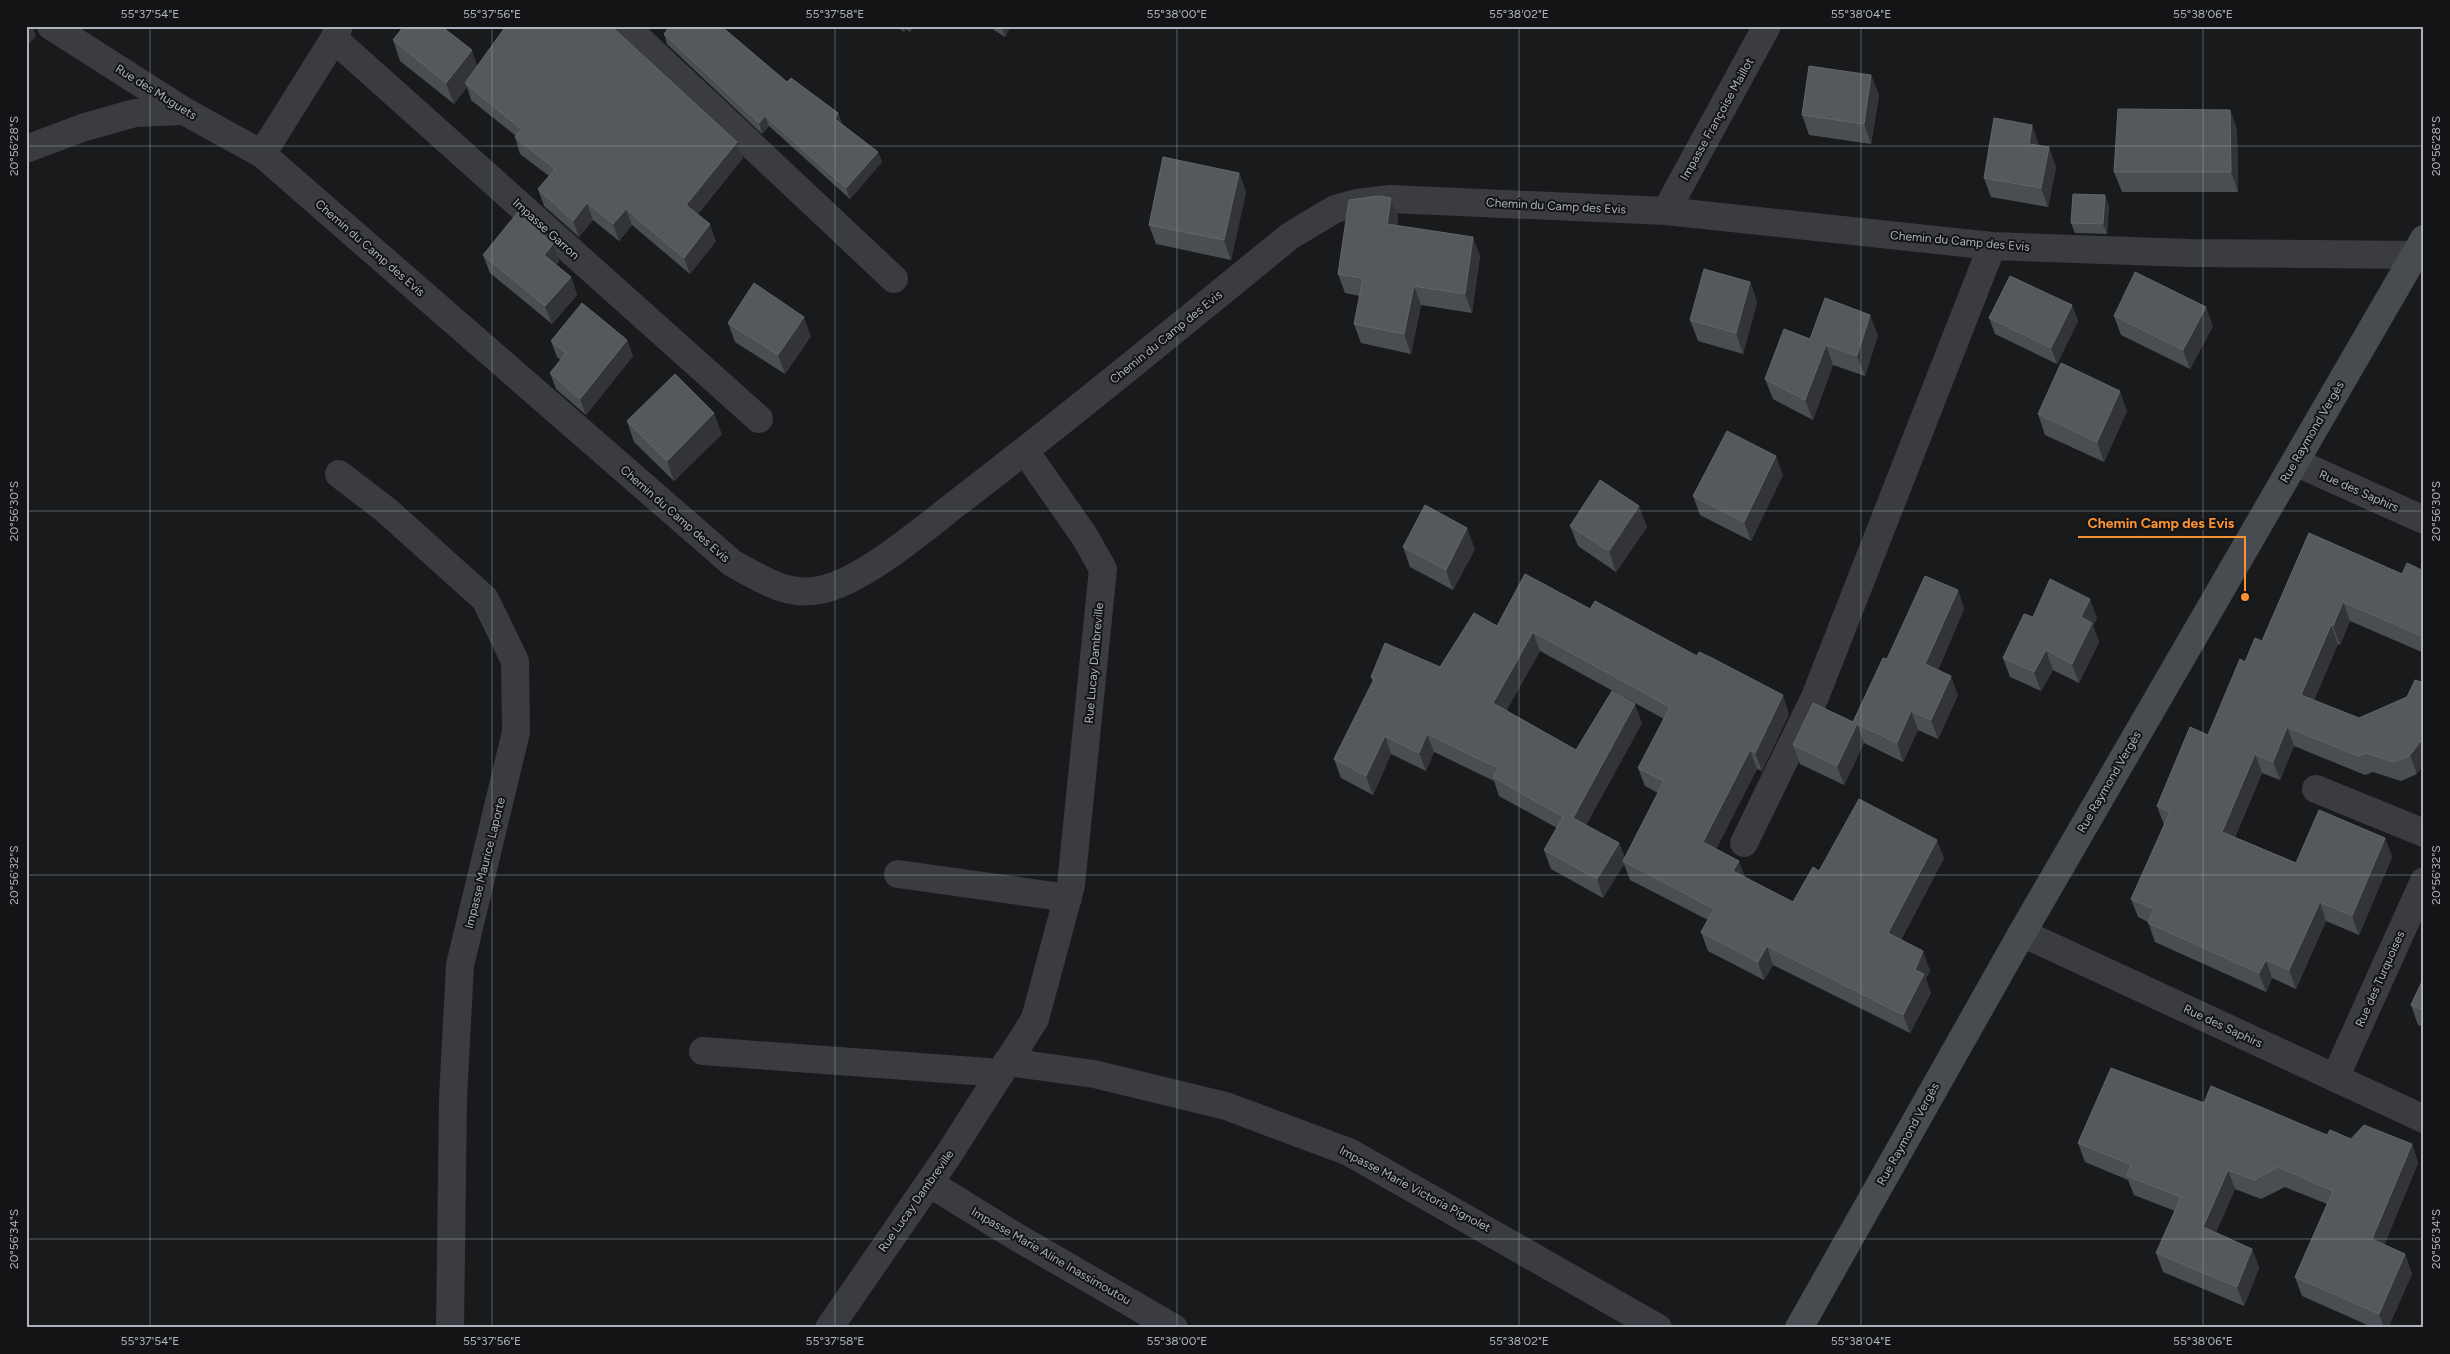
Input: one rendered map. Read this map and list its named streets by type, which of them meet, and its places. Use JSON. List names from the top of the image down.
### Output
{
  "streets": {
    "main road": ["Rue Raymond Vergès"],
    "street": [
      "Rue des Muguets",
      "Impasse Françoise Maillot",
      "Chemin du Camp des Evis",
      "Impasse Garron",
      "Rue des Saphirs",
      "Rue Lucay Dambreville",
      "Impasse Maurice Laporte",
      "Rue des Turquoises",
      "Impasse Marie Victoria Pignolet",
      "Impasse Marie Aline Inassimoutou"
    ]
  },
  "crossings": [
    ["Rue des Muguets", "Chemin du Camp des Evis"],
    ["Impasse Françoise Maillot", "Chemin du Camp des Evis"],
    ["Chemin du Camp des Evis", "Rue Raymond Vergès"],
    ["Chemin du Camp des Evis", "Rue Lucay Dambreville"],
    ["Rue Raymond Vergès", "Rue des Saphirs"],
    ["Rue des Saphirs", "Rue des Turquoises"],
    ["Rue Lucay Dambreville", "Impasse Marie Victoria Pignolet"],
    ["Rue Lucay Dambreville", "Impasse Marie Aline Inassimoutou"]
  ],
  "places": ["Chemin Camp des Evis"],
  "coordinates": [
    "55°37'54\"E",
    "55°37'56\"E",
    "55°37'58\"E",
    "55°38'00\"E",
    "55°38'02\"E",
    "55°38'04\"E",
    "55°38'06\"E",
    "20°56'28\"S",
    "20°56'30\"S",
    "20°56'32\"S",
    "20°56'34\"S"
  ]
}
